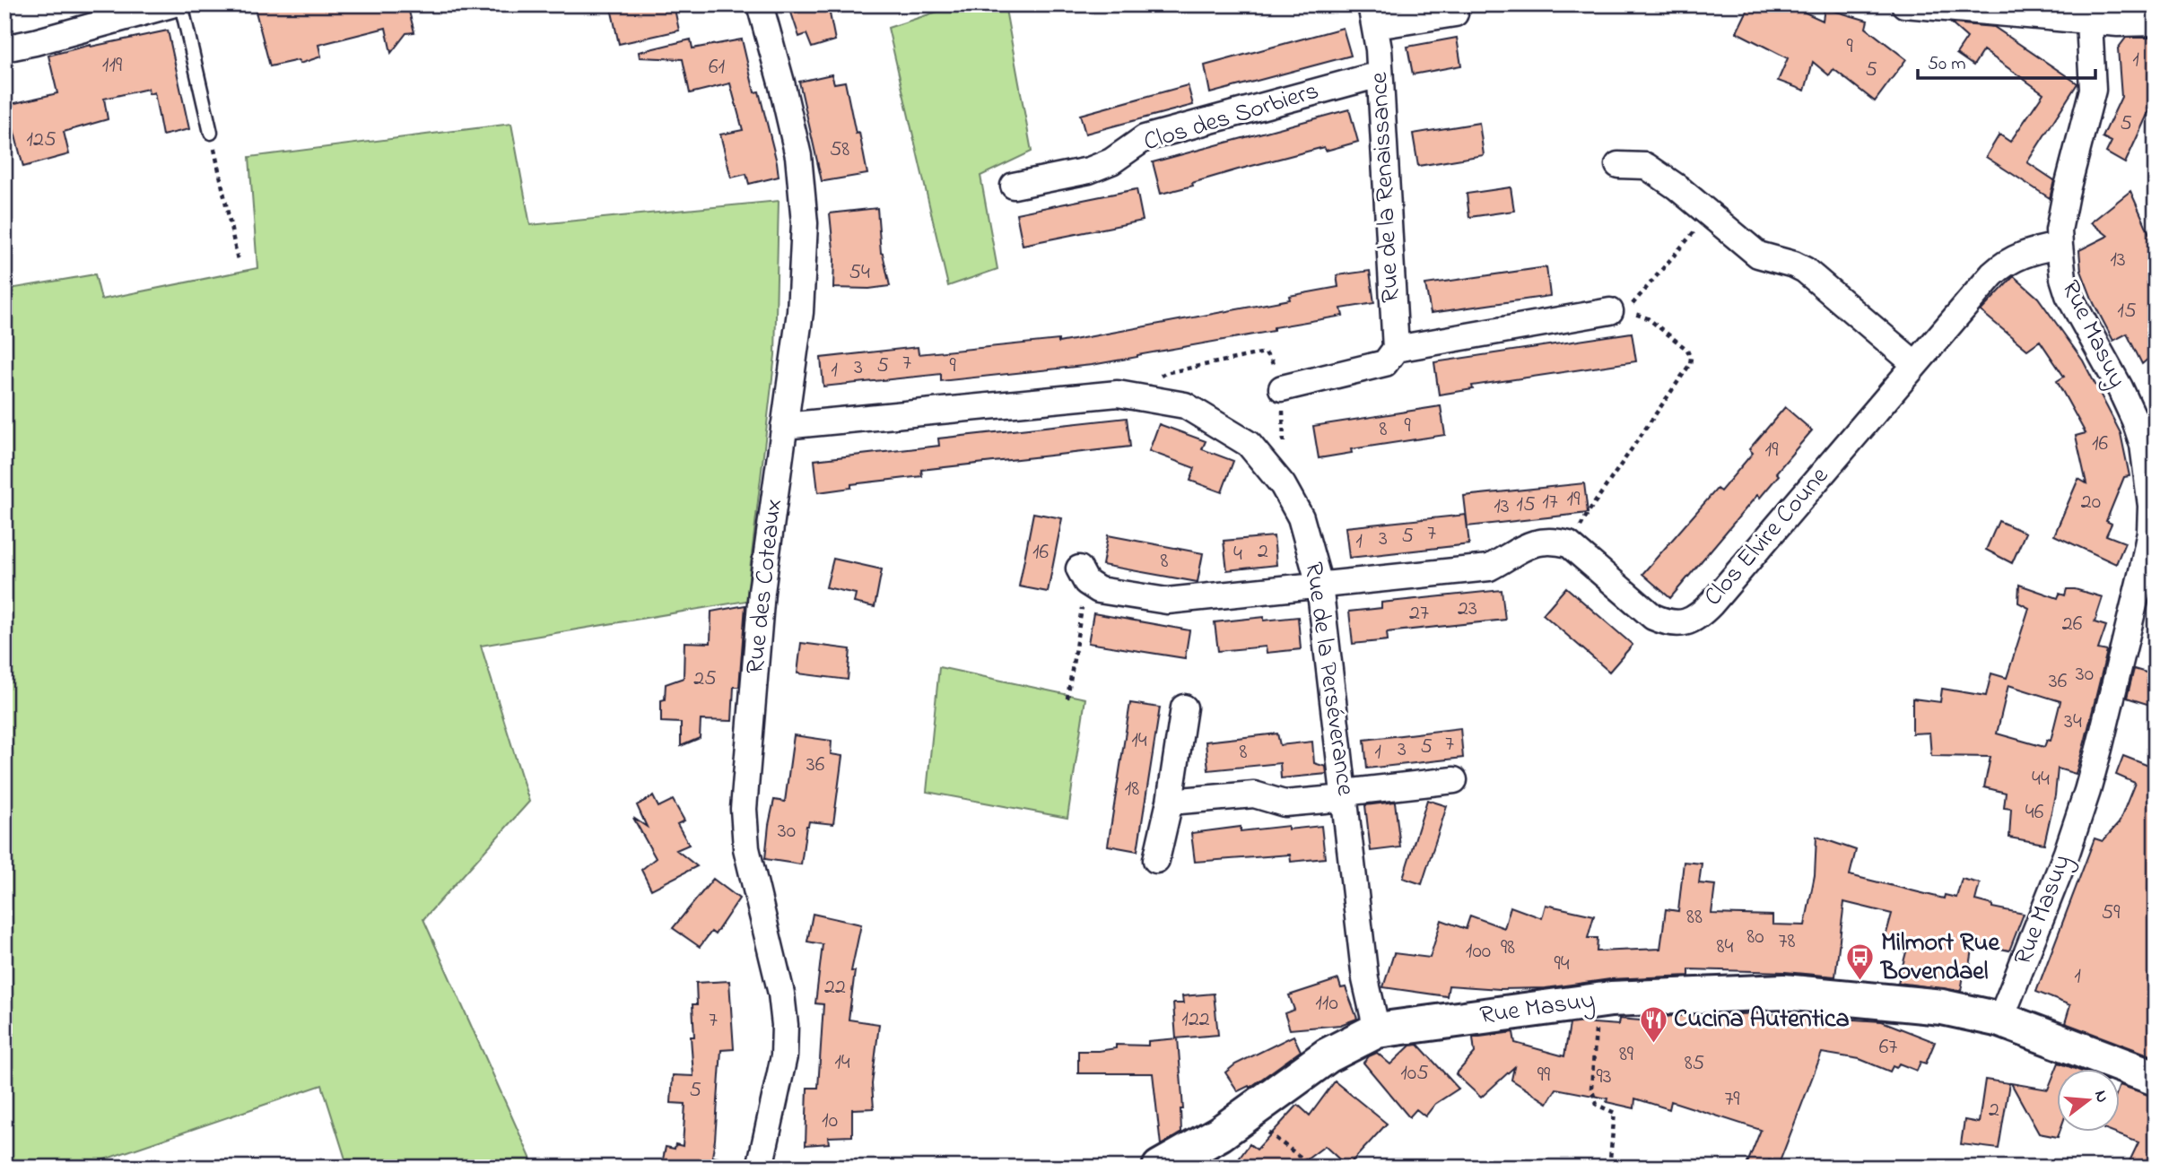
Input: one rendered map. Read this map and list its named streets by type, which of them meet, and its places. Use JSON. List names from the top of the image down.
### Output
{
  "streets": {
    "street": [
      "Clos des Sorbiers",
      "Rue de la Renaissance",
      "Rue Masuy",
      "Clos Elvire Coune",
      "Rue des Coteaux",
      "Rue de la Perséverance"
    ]
  },
  "crossings": [
    ["Clos des Sorbiers", "Rue de la Renaissance"],
    ["Rue Masuy", "Clos Elvire Coune"],
    ["Rue Masuy", "Rue de la Perséverance"],
    ["Rue des Coteaux", "Rue de la Perséverance"]
  ],
  "places": {
    "bus stop": ["Milmort Rue Bovendael"],
    "restaurant": ["Cucina Autentica"]
  },
  "house_numbers": [
    "9",
    "1",
    "119",
    "61",
    "5",
    "5",
    "125",
    "58",
    "13",
    "54",
    "15",
    "7",
    "5",
    "9",
    "3",
    "1",
    "9",
    "8",
    "16",
    "19",
    "19",
    "17",
    "20",
    "15",
    "13",
    "7",
    "5",
    "3",
    "1",
    "2",
    "16",
    "4",
    "8",
    "23",
    "27",
    "26",
    "30",
    "25",
    "36",
    "34",
    "14",
    "7",
    "5",
    "3",
    "8",
    "1",
    "36",
    "44",
    "18",
    "46",
    "30",
    "59",
    "88",
    "80",
    "78",
    "84",
    "98",
    "100",
    "94",
    "1",
    "22",
    "110",
    "122",
    "7",
    "67",
    "89",
    "14",
    "85",
    "105",
    "99",
    "93",
    "5",
    "79",
    "2",
    "10"
  ],
  "scale_bar": "50 m",
  "north": "right"
}
